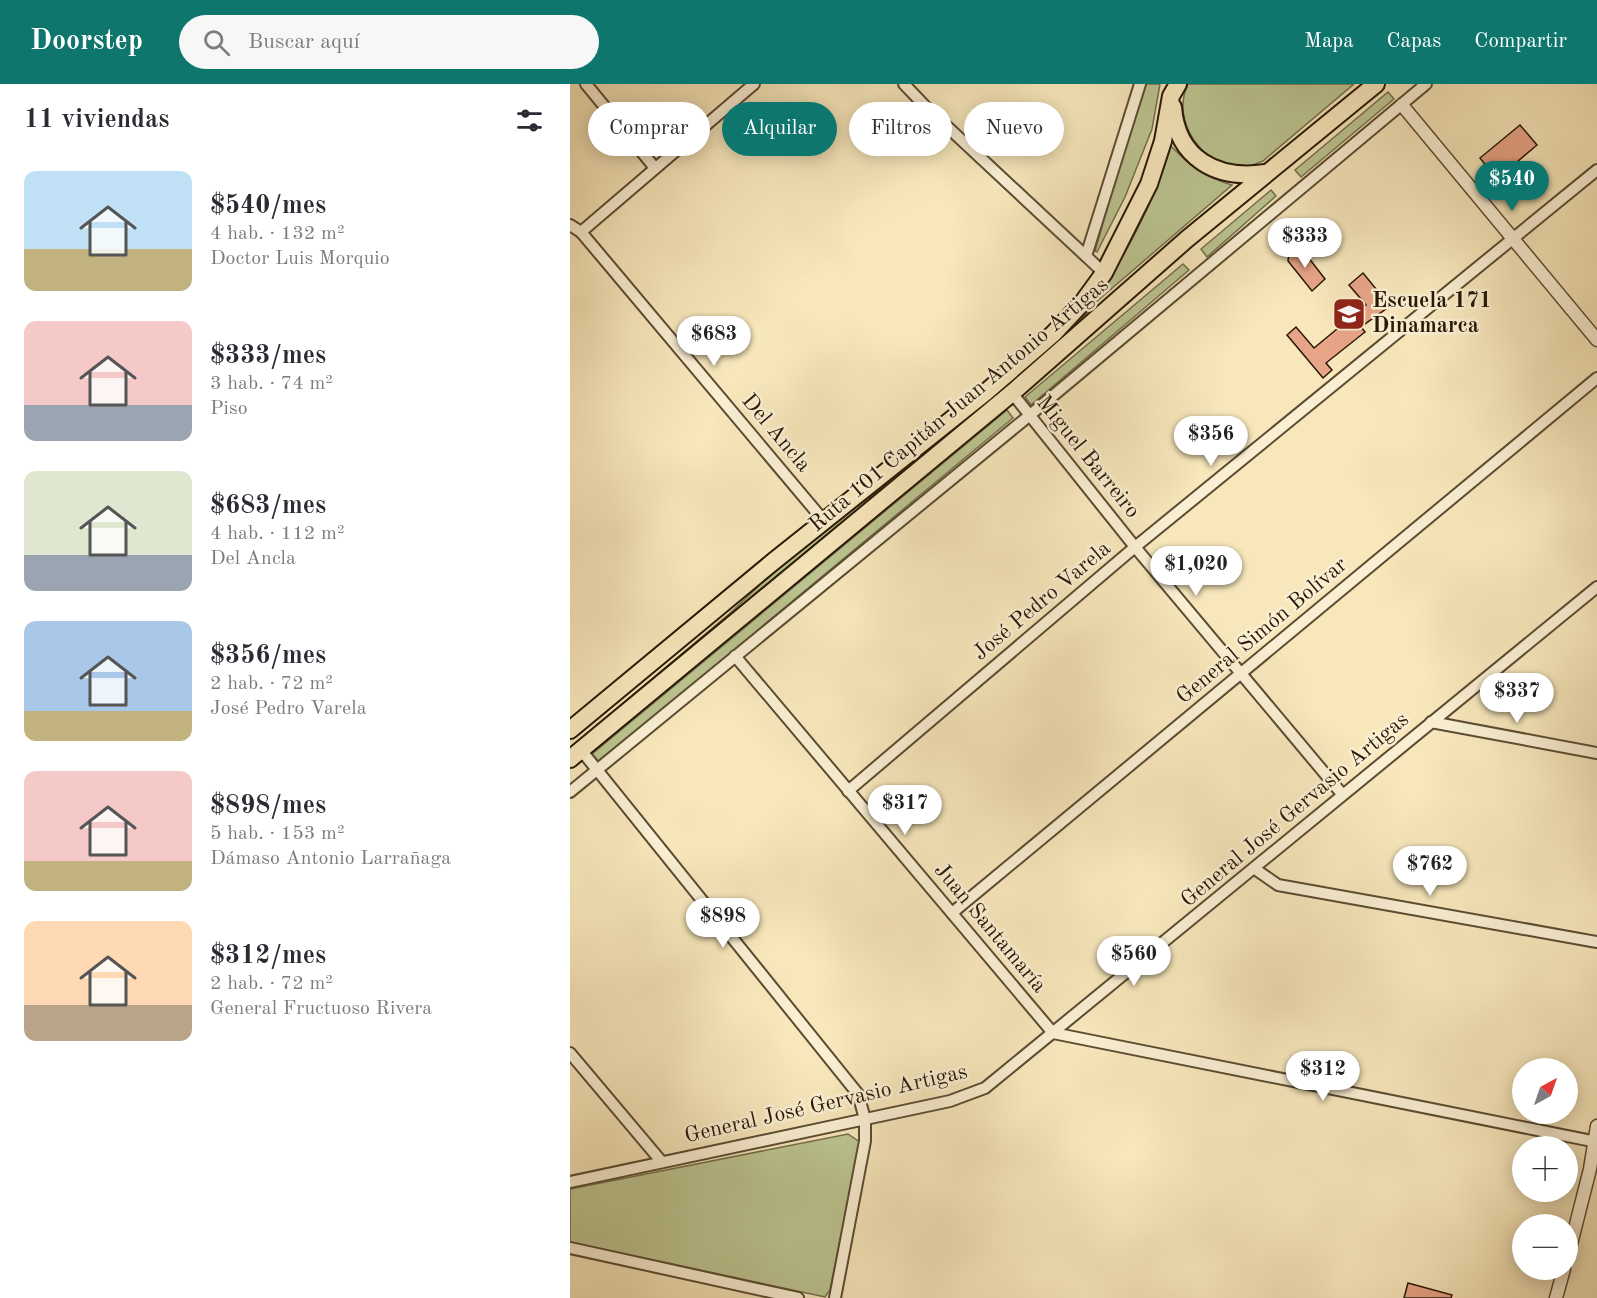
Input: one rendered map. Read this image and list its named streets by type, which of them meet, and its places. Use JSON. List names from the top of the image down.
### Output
{
  "streets": {
    "highway": ["Ruta 101 Capitán Juan Antonio Artigas"],
    "street": [
      "Del Ancla",
      "Miguel Barreiro",
      "José Pedro Varela",
      "General Simón Bolívar",
      "General José Gervasio Artigas",
      "Juan Santamaría"
    ]
  },
  "crossings": [
    ["Ruta 101 Capitán Juan Antonio Artigas", "Del Ancla"],
    ["Ruta 101 Capitán Juan Antonio Artigas", "Miguel Barreiro"],
    ["Miguel Barreiro", "José Pedro Varela"],
    ["Miguel Barreiro", "General Simón Bolívar"],
    ["Miguel Barreiro", "General José Gervasio Artigas"],
    ["José Pedro Varela", "Juan Santamaría"],
    ["General Simón Bolívar", "Juan Santamaría"],
    ["General José Gervasio Artigas", "Juan Santamaría"]
  ],
  "places": {
    "school or university": ["Escuela 171 Dinamarca"]
  },
  "north": "top right",
  "page": {
    "header": "Doorstep",
    "search": "Buscar aquí",
    "nav": ["Mapa", "Capas", "Compartir"],
    "heading": "11 viviendas",
    "chip": [
      "Comprar",
      "Alquilar",
      "Filtros",
      "Nuevo"
    ],
    "list": [
      {
        "name": "$540/mes",
        "note": "4 hab. · 132 m² · Doctor Luis Morquio"
      },
      {
        "name": "$333/mes",
        "note": "3 hab. · 74 m² · Piso"
      },
      {
        "name": "$683/mes",
        "note": "4 hab. · 112 m² · Del Ancla"
      },
      {
        "name": "$356/mes",
        "note": "2 hab. · 72 m² · José Pedro Varela"
      },
      {
        "name": "$898/mes",
        "note": "5 hab. · 153 m² · Dámaso Antonio Larrañaga"
      },
      {
        "name": "$312/mes",
        "note": "2 hab. · 72 m² · General Fructuoso Rivera"
      }
    ],
    "price": [
      "$540",
      "$333",
      "$683",
      "$356",
      "$1,020",
      "$337",
      "$317",
      "$762",
      "$898",
      "$560",
      "$312"
    ],
    "map_buttons": ["+", "−"]
  }
}
